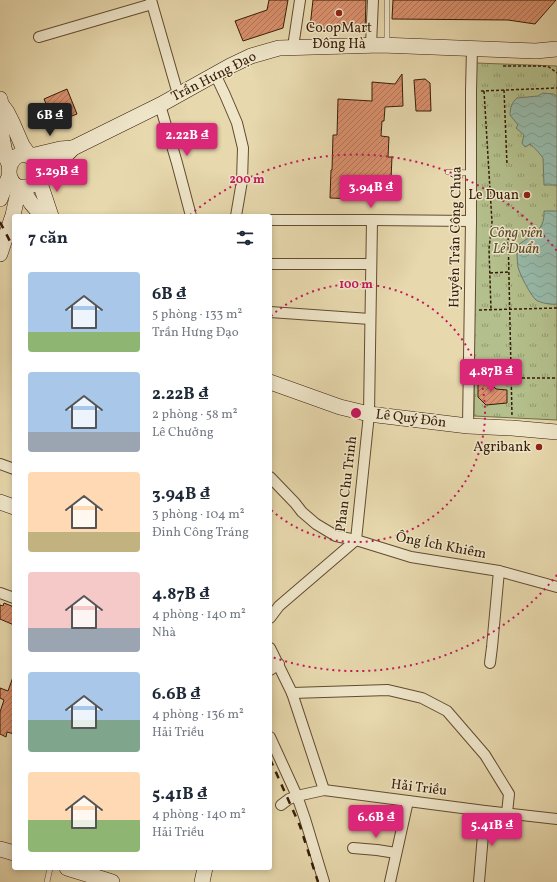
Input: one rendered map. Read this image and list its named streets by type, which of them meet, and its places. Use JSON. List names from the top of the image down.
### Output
{
  "streets": {
    "main road": ["Trần Hưng Đạo", "Lê Quý Đôn"],
    "street": [
      "Huyền Trân Công Chúa",
      "Phan Chu Trinh",
      "Ông Ích Khiêm",
      "Hải Triều"
    ]
  },
  "crossings": [
    ["Trần Hưng Đạo", "Huyền Trân Công Chúa"],
    ["Huyền Trân Công Chúa", "Lê Quý Đôn"],
    ["Lê Quý Đôn", "Phan Chu Trinh"],
    ["Phan Chu Trinh", "Ông Ích Khiêm"]
  ],
  "parks": ["Công viên Lê Duẩn"],
  "places": ["Co.opMart Đông Hà", "Le Duan", "Agribank"],
  "page": {
    "price": [
      "6B ₫",
      "2.22B ₫",
      "3.29B ₫",
      "3.94B ₫",
      "4.87B ₫",
      "6.6B ₫",
      "5.41B ₫"
    ],
    "heading": "7 căn",
    "list": [
      {
        "name": "6B ₫",
        "note": "5 phòng · 133 m² · Trần Hưng Đạo"
      },
      {
        "name": "2.22B ₫",
        "note": "2 phòng · 58 m² · Lê Chưởng"
      },
      {
        "name": "3.94B ₫",
        "note": "3 phòng · 104 m² · Đinh Công Tráng"
      },
      {
        "name": "4.87B ₫",
        "note": "4 phòng · 140 m² · Nhà"
      },
      {
        "name": "6.6B ₫",
        "note": "4 phòng · 136 m² · Hải Triều"
      },
      {
        "name": "5.41B ₫",
        "note": "4 phòng · 140 m² · Hải Triều"
      }
    ]
  },
  "rings": ["200 m", "100 m"]
}
